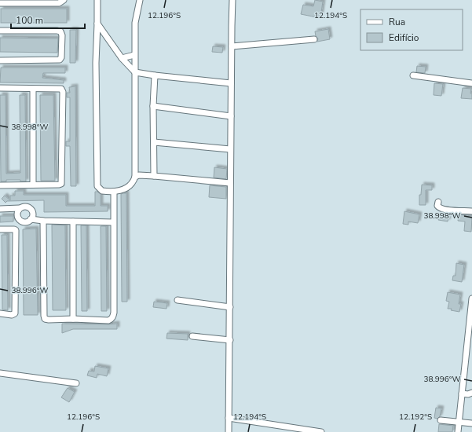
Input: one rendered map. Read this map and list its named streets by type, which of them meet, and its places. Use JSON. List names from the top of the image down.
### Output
{
  "legend": ["Rua", "Edifício"],
  "scale_bar": "100 m",
  "coordinates": [
    "12.196°S",
    "12.194°S",
    "38.998°W",
    "38.996°W",
    "12.192°S"
  ]
}
